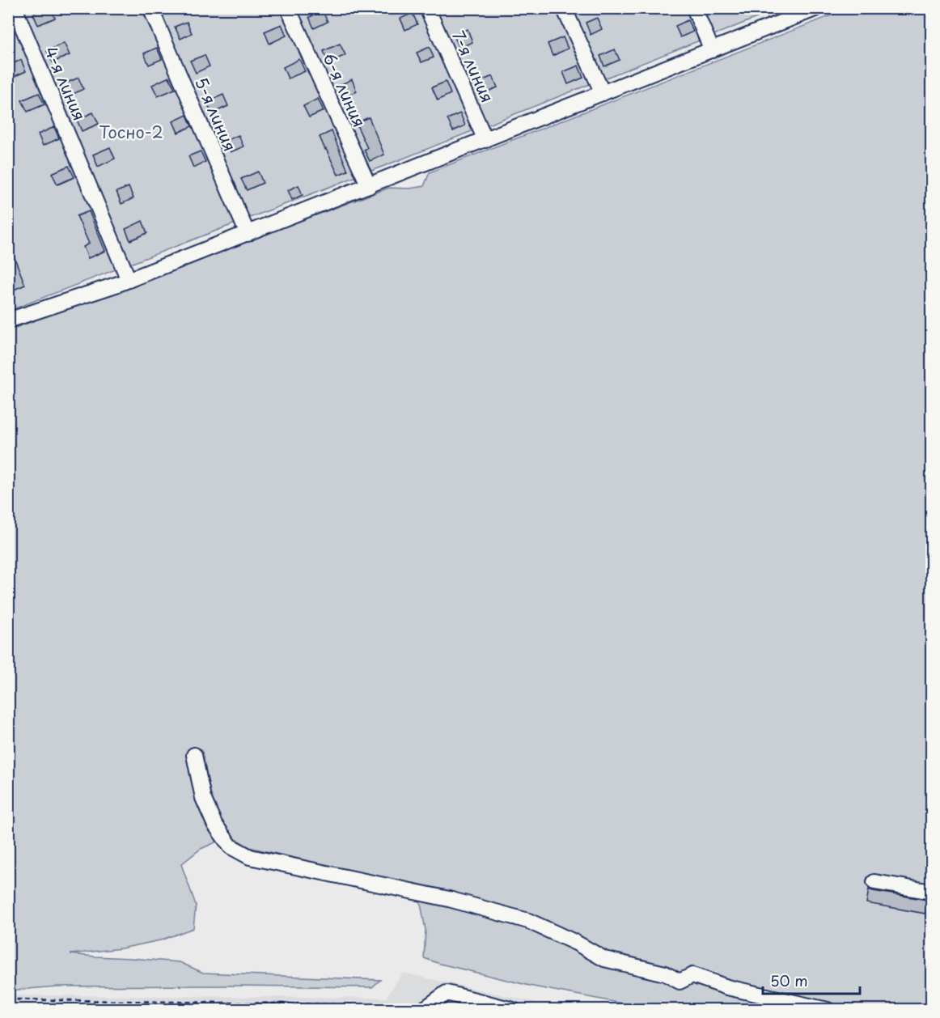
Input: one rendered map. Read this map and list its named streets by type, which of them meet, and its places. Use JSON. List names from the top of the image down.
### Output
{
  "streets": {
    "street": [
      "7-я линия",
      "4-я линия",
      "6-я линия",
      "5-я линия"
    ]
  },
  "parks": ["Тосно-2"],
  "scale_bar": "50 m"
}
